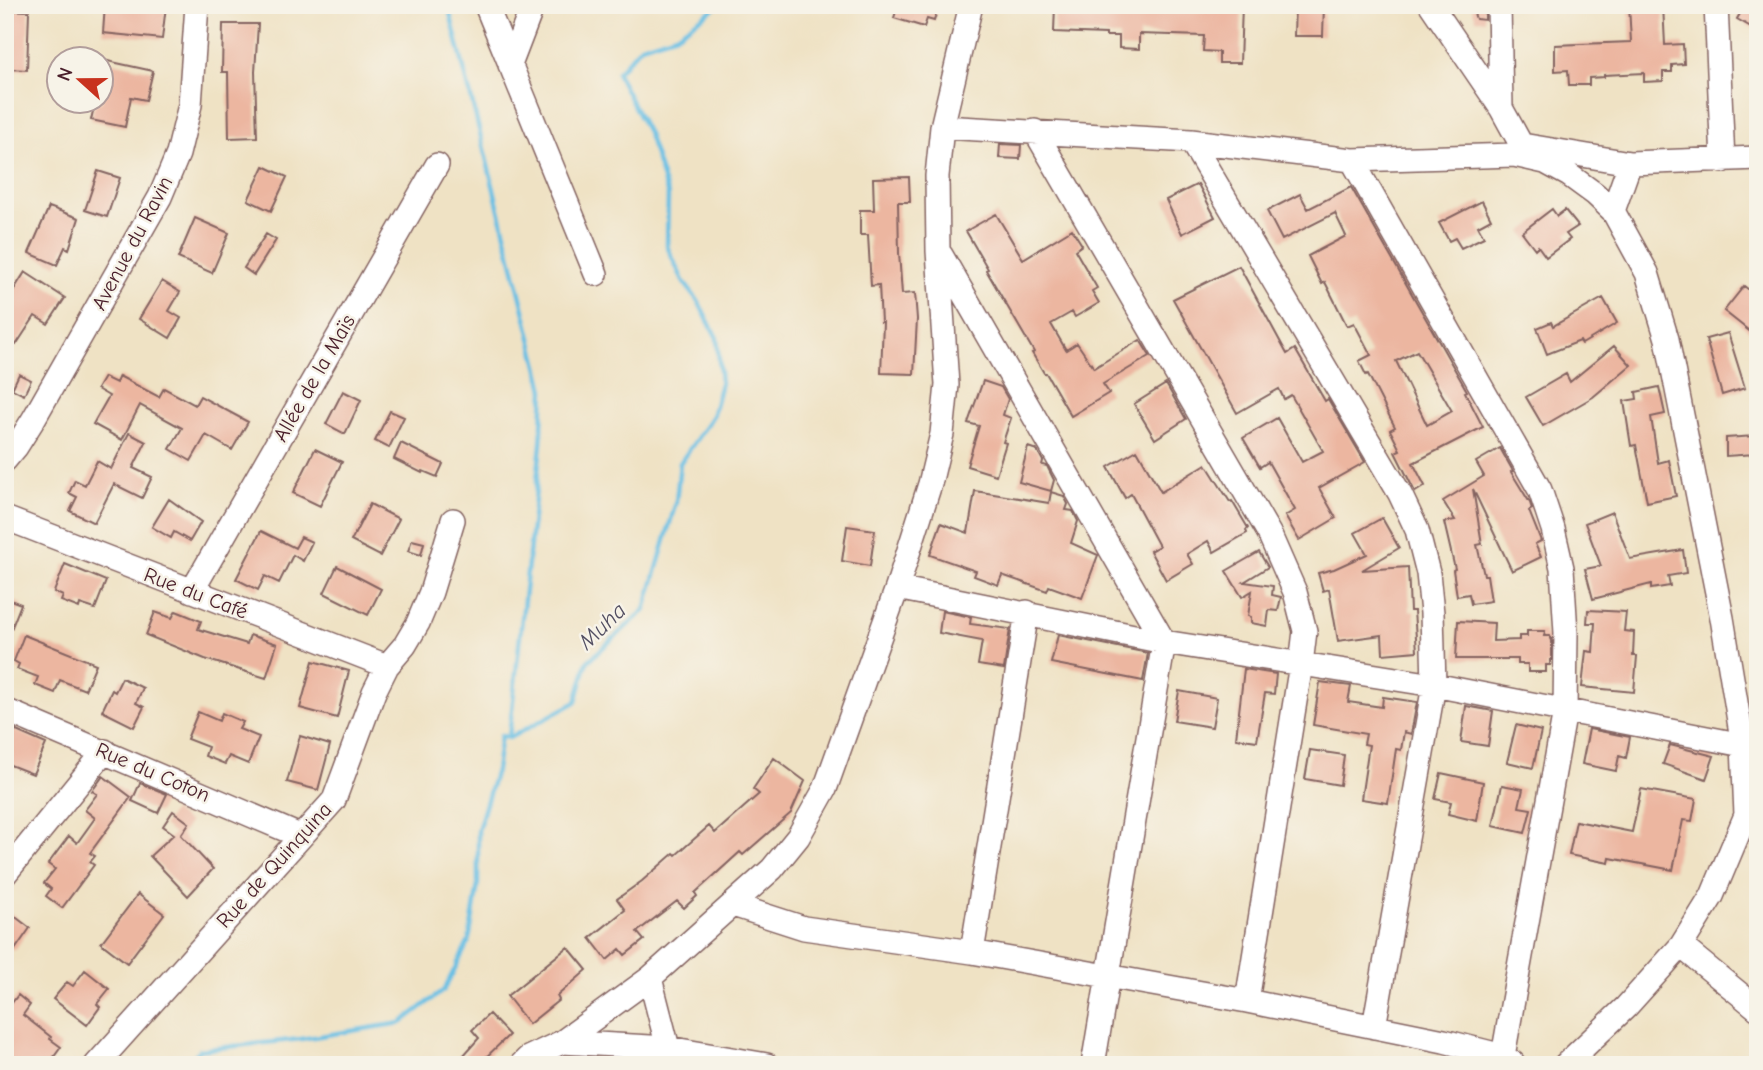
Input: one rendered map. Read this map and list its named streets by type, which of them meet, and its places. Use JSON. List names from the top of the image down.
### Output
{
  "streets": {
    "street": [
      "Avenue du Ravin",
      "Allée de la Maïs",
      "Rue du Café",
      "Rue du Coton",
      "Rue de Quinquina"
    ]
  },
  "crossings": [
    ["Allée de la Maïs", "Rue du Café"],
    ["Rue du Café", "Rue de Quinquina"],
    ["Rue du Coton", "Rue de Quinquina"]
  ],
  "water": ["Muha"],
  "north": "left"
}
